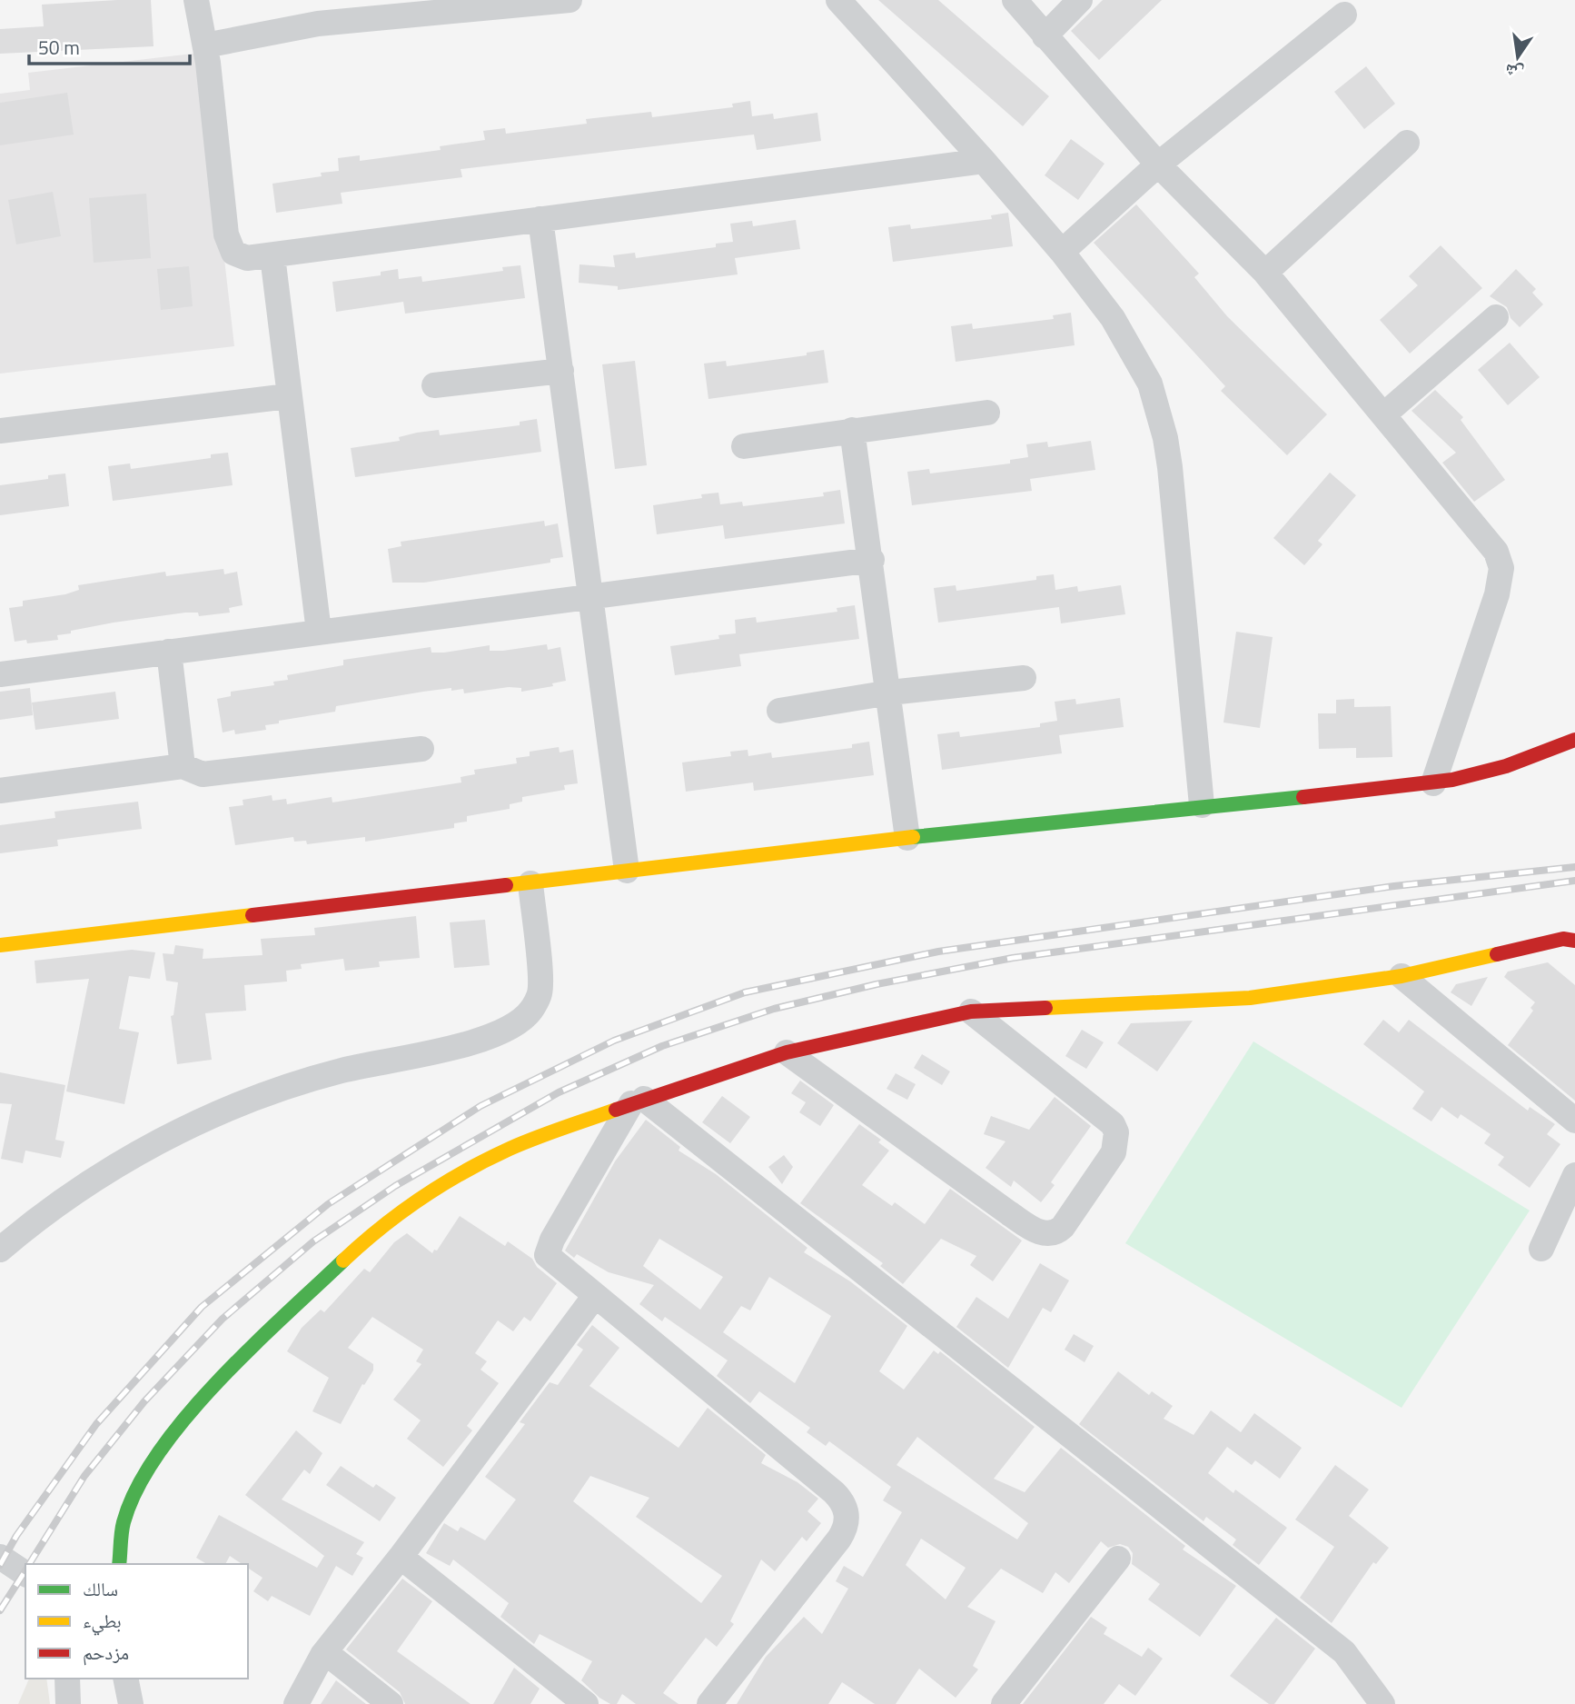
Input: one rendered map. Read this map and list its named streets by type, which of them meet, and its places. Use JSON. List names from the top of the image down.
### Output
{
  "legend": ["سالك", "بطيء", "مزدحم"],
  "scale_bar": "50 m",
  "north": "bottom"
}
